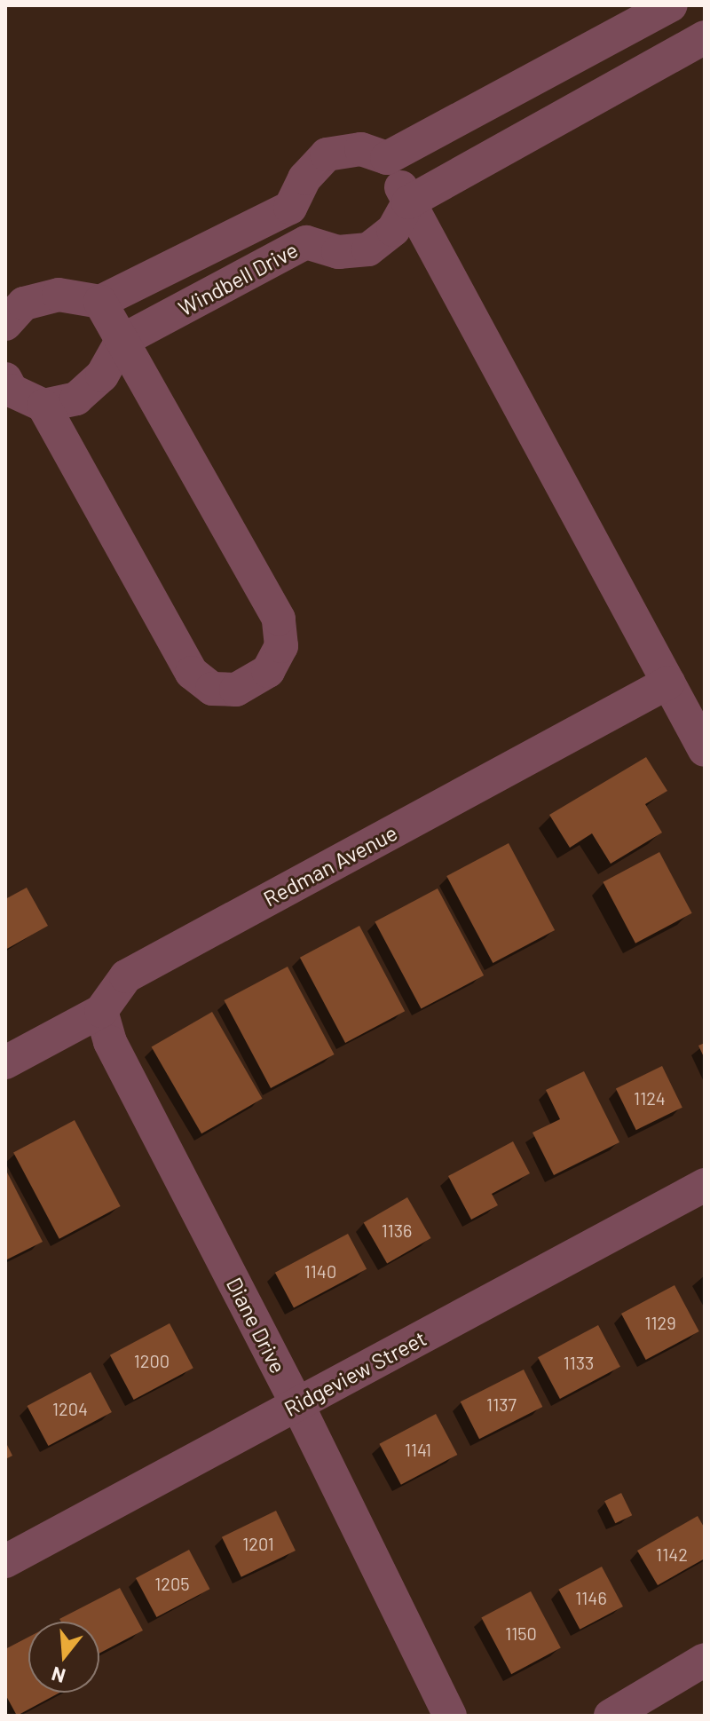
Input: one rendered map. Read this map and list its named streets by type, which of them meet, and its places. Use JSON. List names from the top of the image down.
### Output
{
  "streets": {
    "street": [
      "Windbell Drive",
      "Redman Avenue",
      "Diane Drive",
      "Ridgeview Street"
    ]
  },
  "crossings": [
    ["Redman Avenue", "Diane Drive"],
    ["Diane Drive", "Ridgeview Street"]
  ],
  "house_numbers": [
    "1124",
    "1136",
    "1140",
    "1129",
    "1200",
    "1133",
    "1137",
    "1204",
    "1141",
    "1201",
    "1142",
    "1205",
    "1146",
    "1150"
  ],
  "north": "bottom"
}
